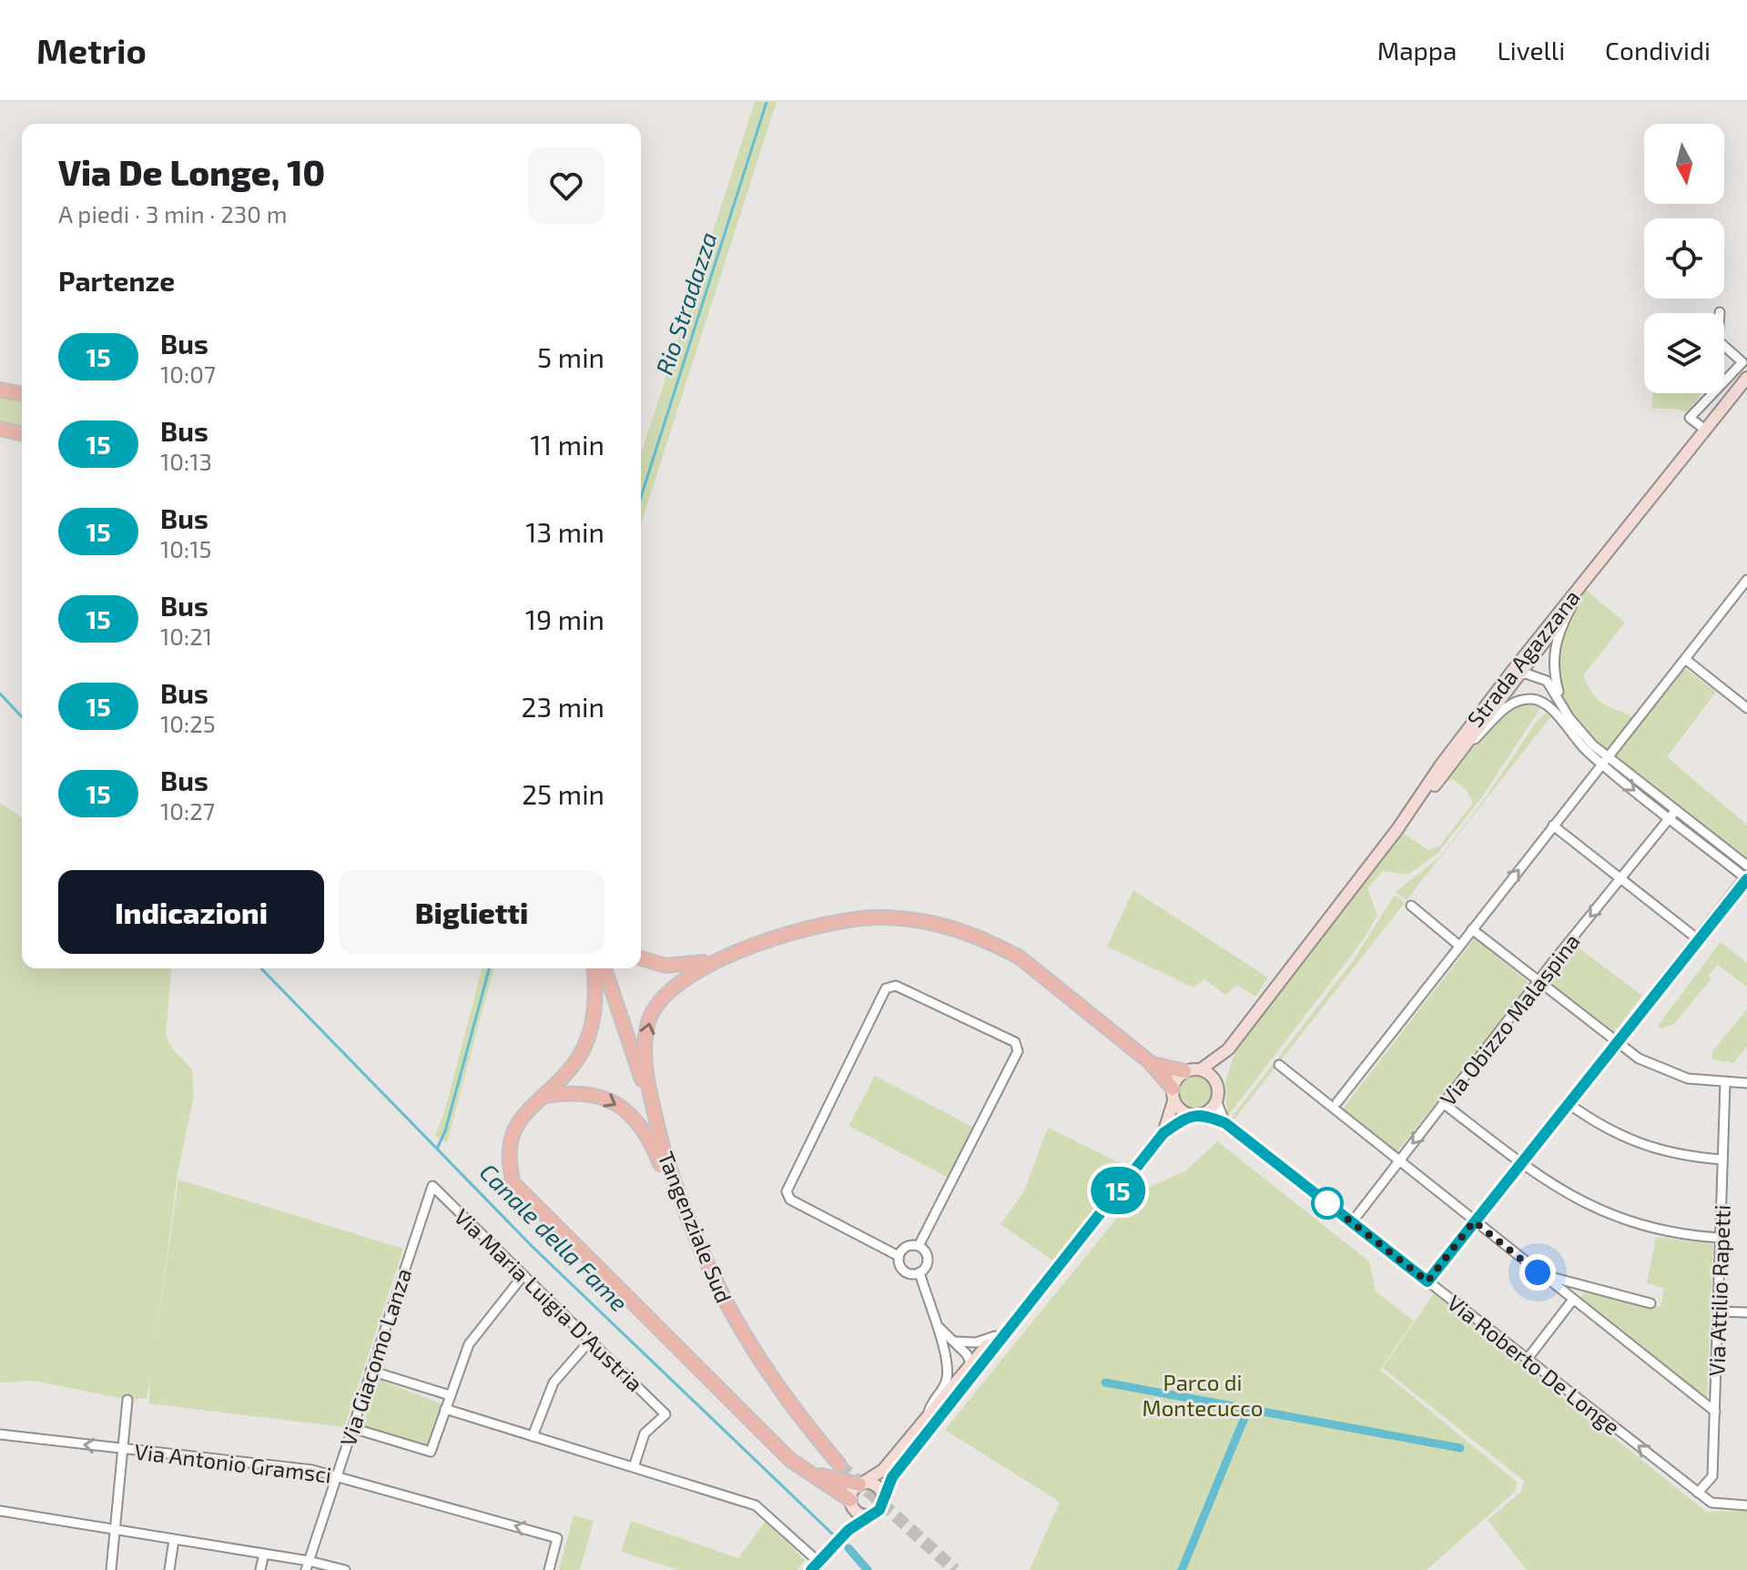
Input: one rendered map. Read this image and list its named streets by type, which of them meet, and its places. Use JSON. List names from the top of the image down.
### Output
{
  "streets": {
    "main road": ["Strada Agazzana", "Tangenziale Sud"],
    "street": [
      "Via Obizzo Malaspina",
      "Via Attilio Rapetti",
      "Via Maria Luigia D'Austria",
      "Via Giacomo Lanza",
      "Via Roberto De Longe",
      "Via Antonio Gramsci"
    ]
  },
  "crossings": [
    ["Via Obizzo Malaspina", "Via Roberto De Longe"],
    ["Via Attilio Rapetti", "Via Roberto De Longe"],
    ["Via Maria Luigia D'Austria", "Via Giacomo Lanza"],
    ["Via Giacomo Lanza", "Via Antonio Gramsci"]
  ],
  "one_way": ["Via Obizzo Malaspina", "Via Antonio Gramsci"],
  "water": ["Rio Stradazza", "Canale della Fame"],
  "parks": ["Parco di Montecucco"],
  "lines": ["bus line 15"],
  "north": "bottom",
  "page": {
    "header": "Metrio",
    "nav": ["Mappa", "Livelli", "Condividi"],
    "on_map": "15",
    "heading": [
      ["Via De Longe, 10", "A piedi · 3 min · 230 m"],
      "Partenze"
    ],
    "list": [
      {
        "mark": "15",
        "name": "Bus",
        "note": "10:07",
        "value": "5 min"
      },
      {
        "mark": "15",
        "name": "Bus",
        "note": "10:13",
        "value": "11 min"
      },
      {
        "mark": "15",
        "name": "Bus",
        "note": "10:15",
        "value": "13 min"
      },
      {
        "mark": "15",
        "name": "Bus",
        "note": "10:21",
        "value": "19 min"
      },
      {
        "mark": "15",
        "name": "Bus",
        "note": "10:25",
        "value": "23 min"
      },
      {
        "mark": "15",
        "name": "Bus",
        "note": "10:27",
        "value": "25 min"
      }
    ],
    "buttons": ["Indicazioni", "Biglietti"]
  }
}
